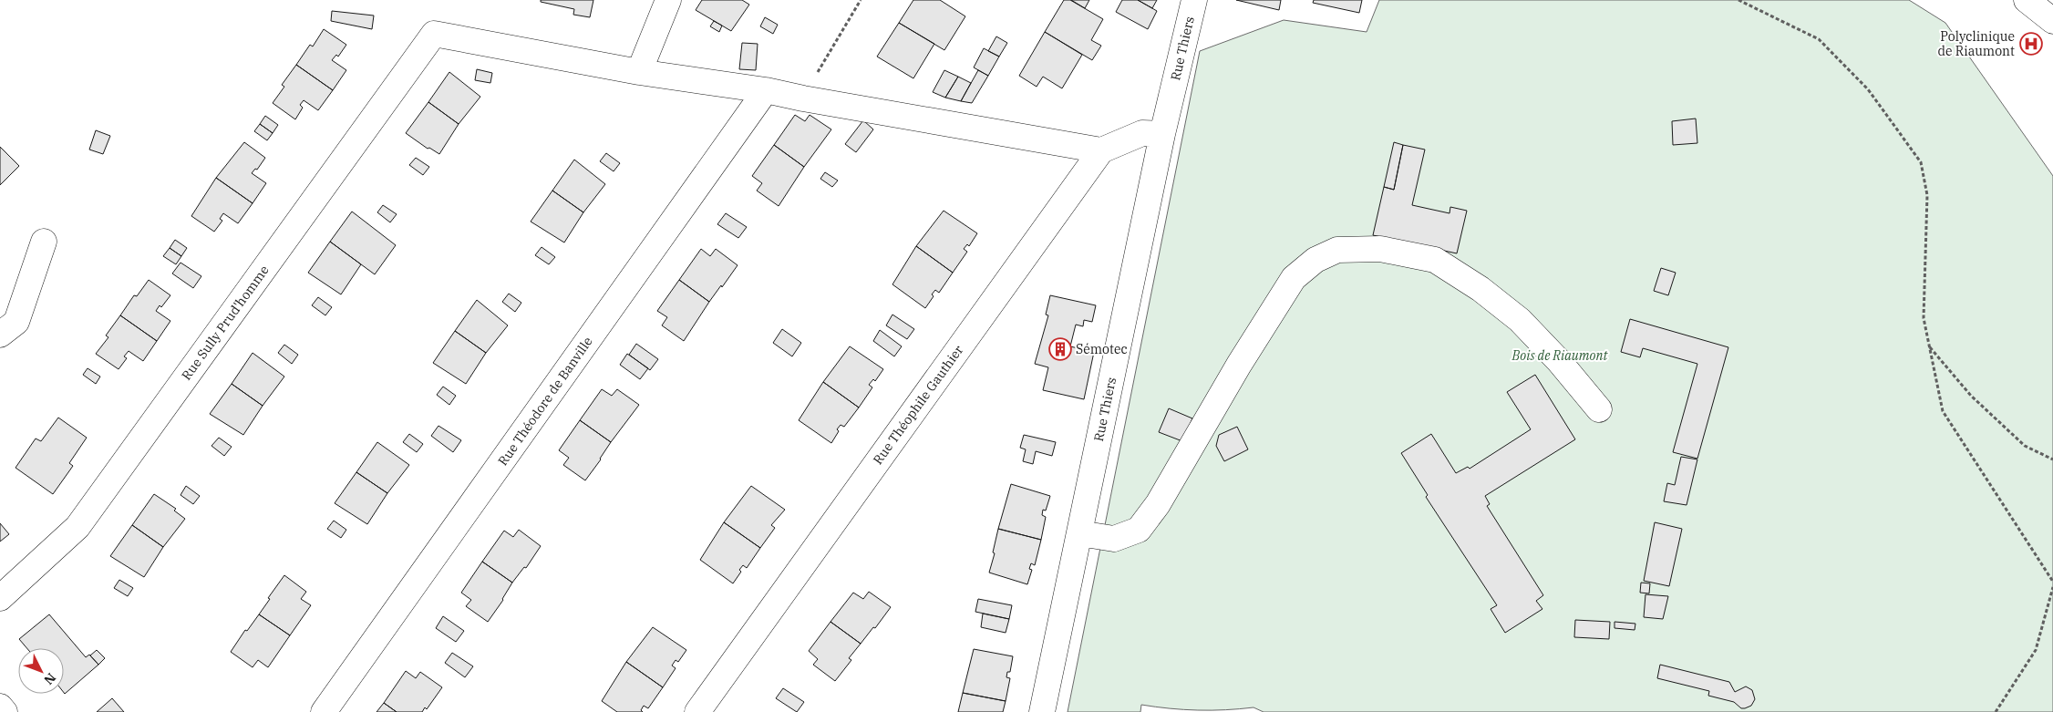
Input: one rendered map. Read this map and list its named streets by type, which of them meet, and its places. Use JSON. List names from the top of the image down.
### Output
{
  "streets": {
    "street": [
      "Rue Thiers",
      "Rue Sully Prud'homme",
      "Rue Théodore de Banville",
      "Rue Théophile Gauthier"
    ]
  },
  "parks": ["Bois de Riaumont"],
  "places": {
    "hospital": ["Polyclinique de Riaumont"],
    "building": ["Sémotec"]
  },
  "north": "bottom right"
}
